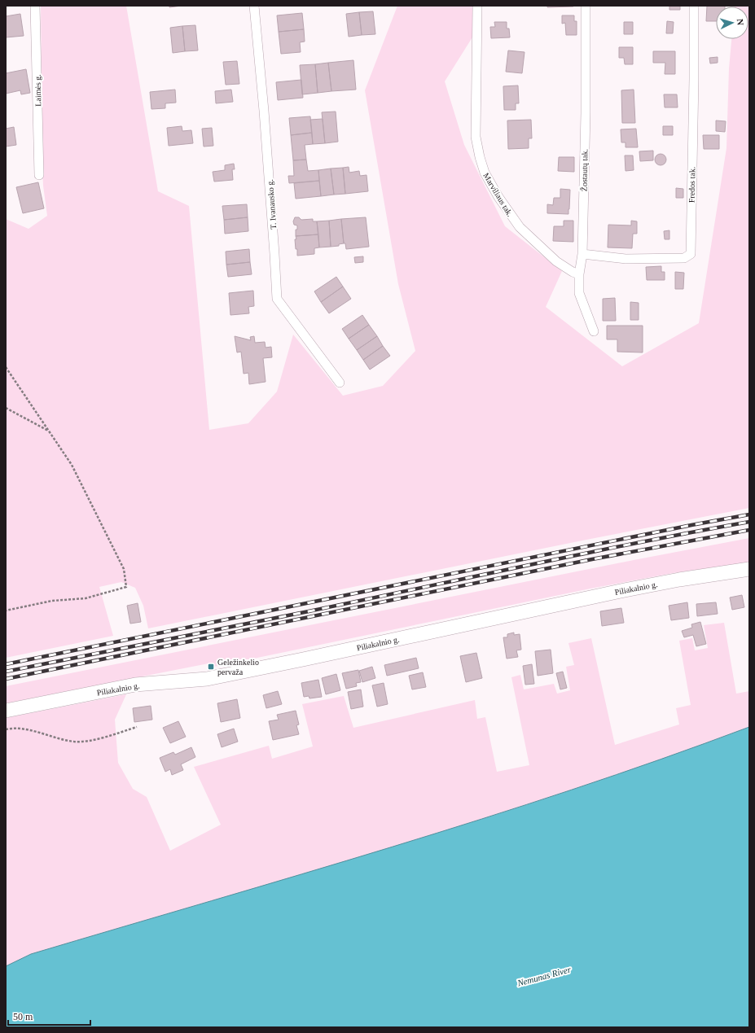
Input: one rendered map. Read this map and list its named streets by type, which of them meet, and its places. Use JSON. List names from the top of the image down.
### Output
{
  "streets": {
    "main road": ["Piliakalnio g."],
    "street": [
      "Laimės g.",
      "Žostautų tak.",
      "Fredos tak.",
      "Marviliaus tak.",
      "T. Ivanausko g."
    ]
  },
  "crossings": [
    ["Žostautų tak.", "Fredos tak."],
    ["Žostautų tak.", "Marviliaus tak."]
  ],
  "water": ["Nemunas River"],
  "places": {
    "transit": ["Geležinkelio pervaža"]
  },
  "scale_bar": "50 m",
  "north": "right"
}
